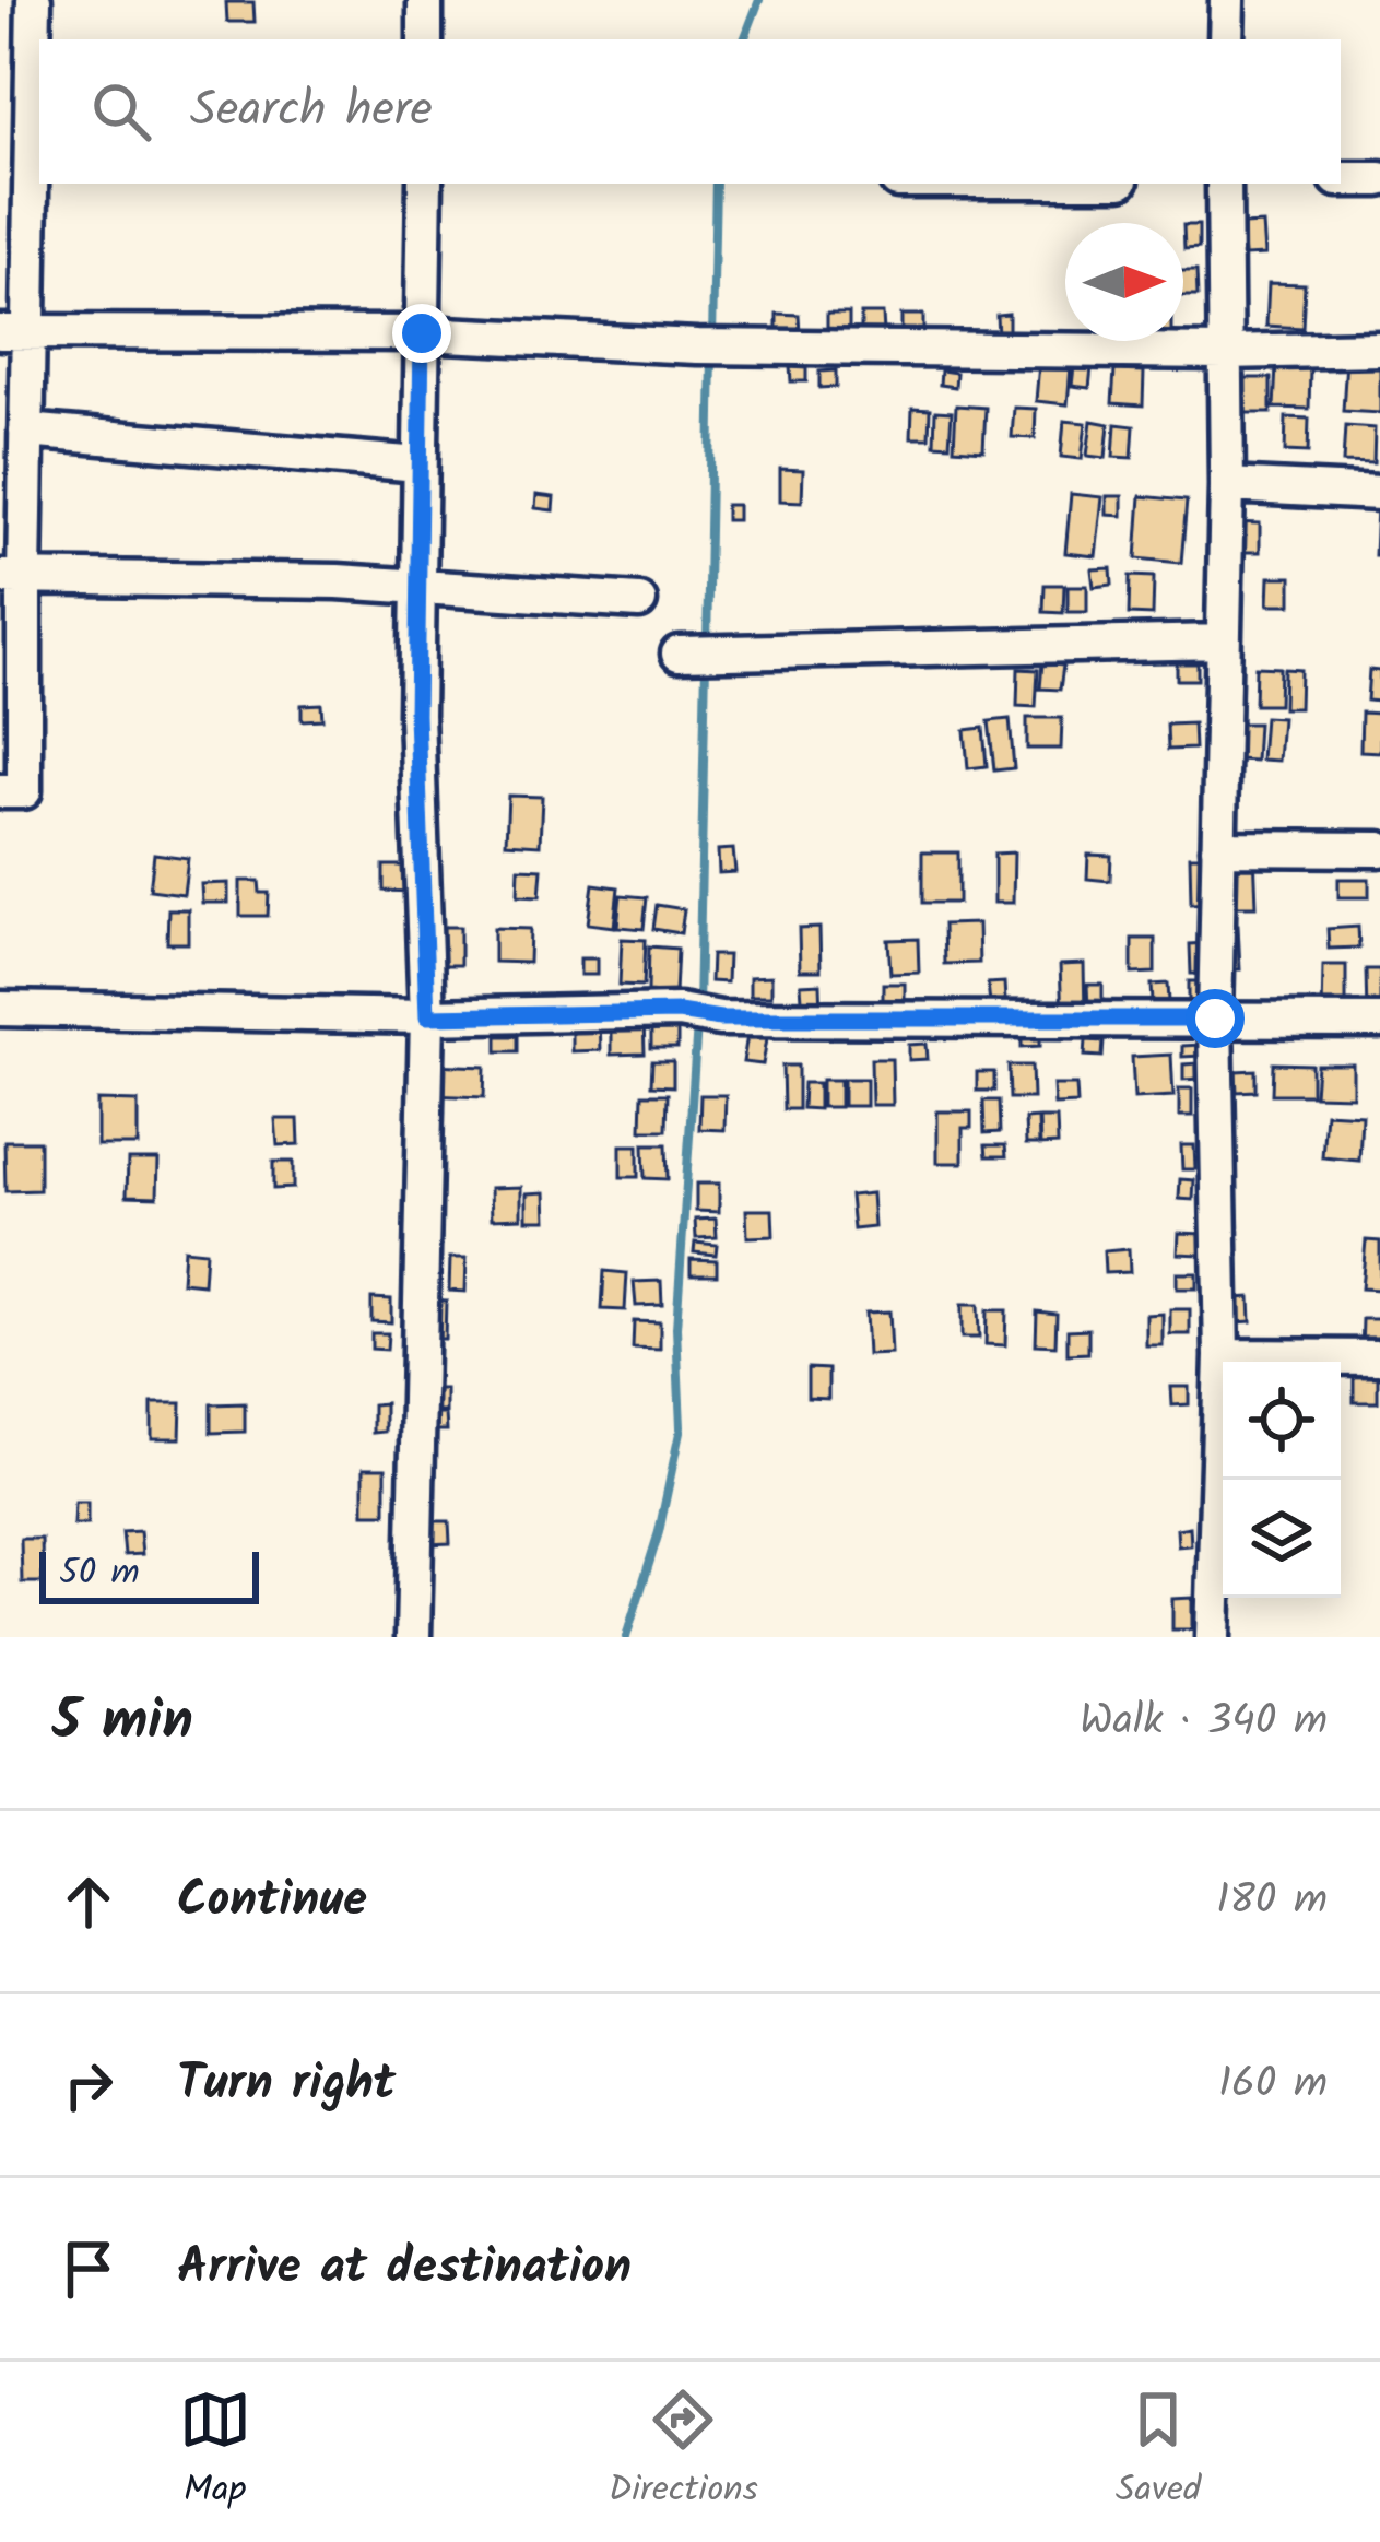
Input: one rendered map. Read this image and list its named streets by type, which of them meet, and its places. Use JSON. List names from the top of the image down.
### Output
{
  "scale_bar": "50 m",
  "north": "right",
  "page": {
    "search": "Search here",
    "scale": "50 m",
    "heading": ["5 min", "Walk · 340 m"],
    "list": [
      ["Continue", "180 m"],
      ["Turn right", "160 m"],
      "Arrive at destination"
    ],
    "nav": ["Map", "Directions", "Saved"]
  }
}
